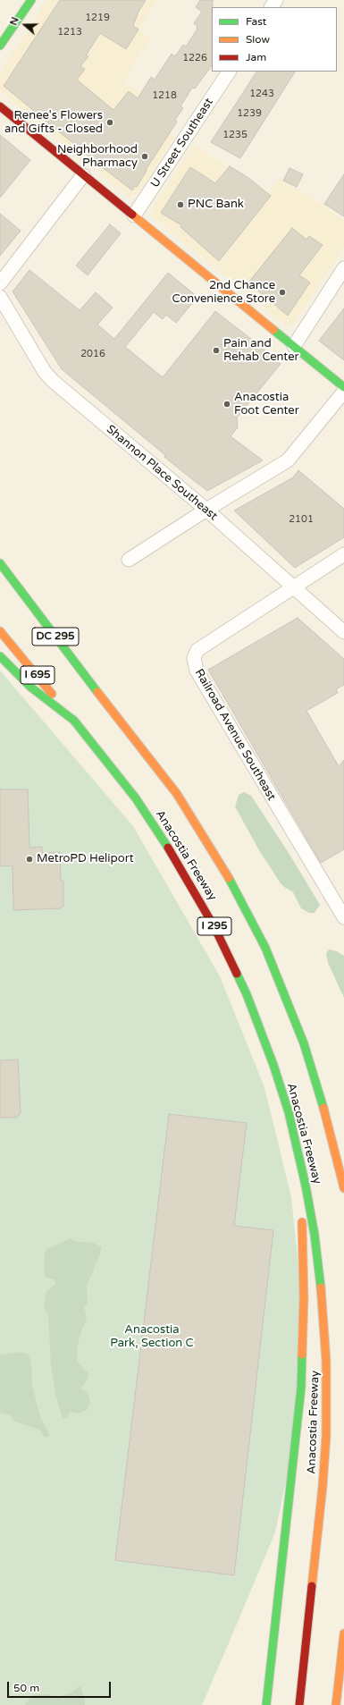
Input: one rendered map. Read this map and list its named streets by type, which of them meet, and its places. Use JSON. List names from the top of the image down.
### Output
{
  "streets": {
    "main road": [
      "DC 295",
      "I 695",
      "Anacostia Freeway",
      "I 295"
    ],
    "street": ["U Street Southeast", "Shannon Place Southeast", "Railroad Avenue Southeast"]
  },
  "crossings": [
    ["Shannon Place Southeast", "Railroad Avenue Southeast"],
    ["I 695", "Anacostia Freeway"]
  ],
  "parks": ["Anacostia Park, Section C"],
  "places": [
    "Renee's Flowers and Gifts - Closed",
    "Neighborhood Pharmacy",
    "PNC Bank",
    "2nd Chance Convenience Store",
    "Pain and Rehab Center",
    "Anacostia Foot Center",
    "MetroPD Heliport"
  ],
  "house_numbers": [
    "1219",
    "1213",
    "1226",
    "1243",
    "1218",
    "1239",
    "1235",
    "2016",
    "2101"
  ],
  "legend": ["Fast", "Slow", "Jam"],
  "scale_bar": "50 m",
  "north": "left"
}
